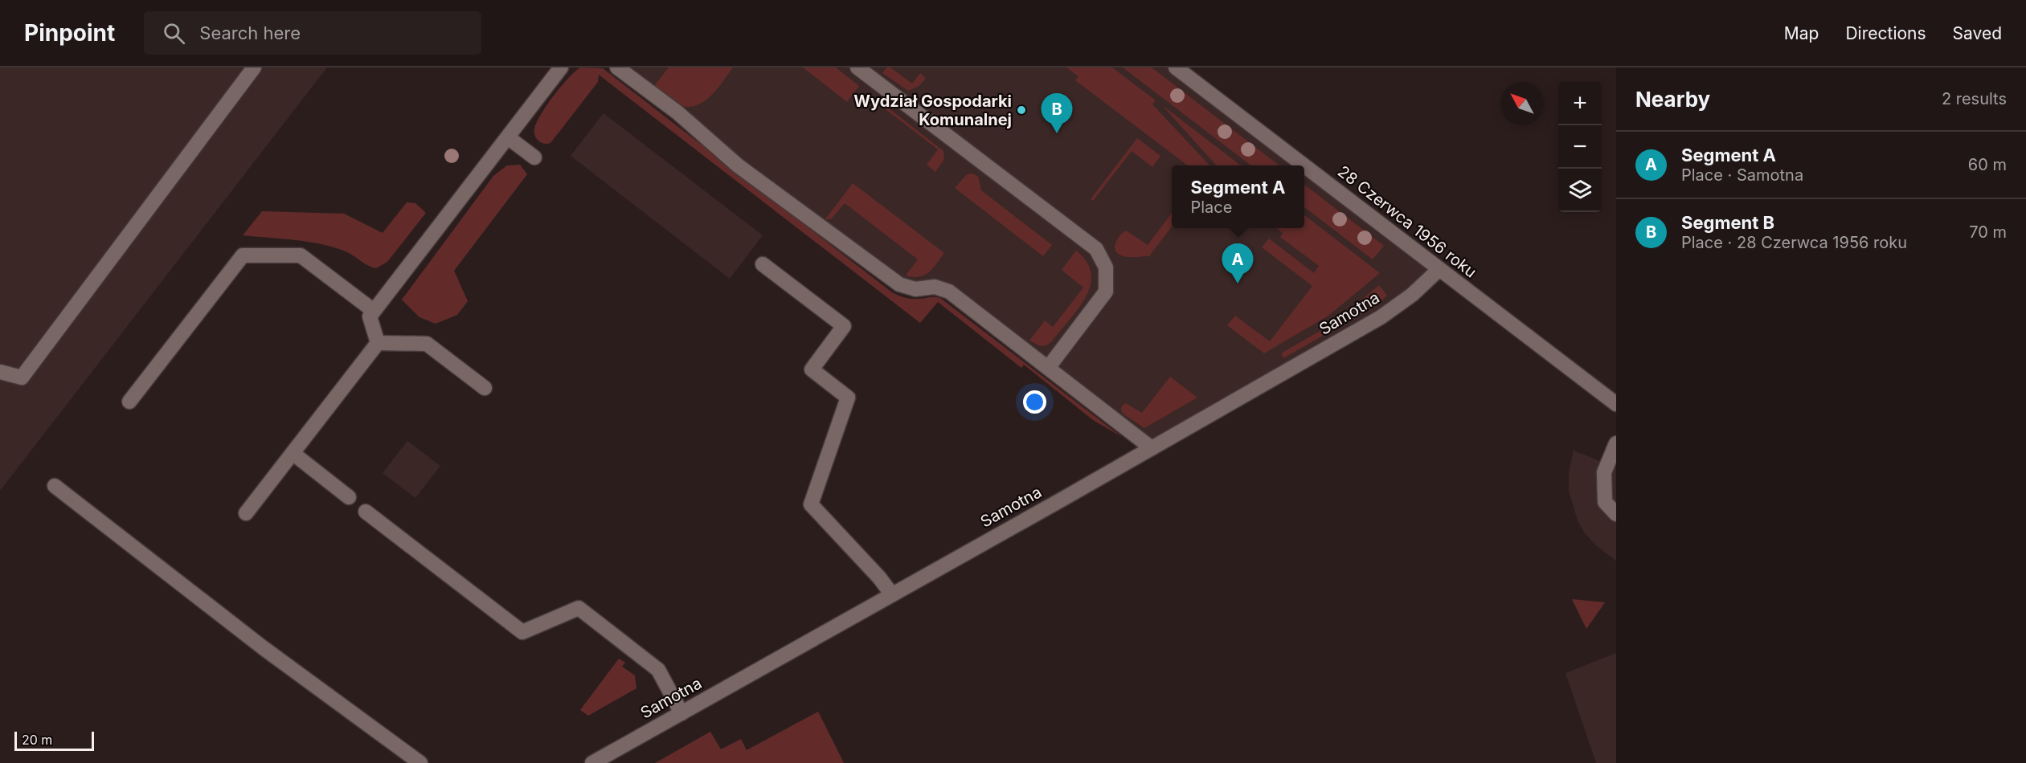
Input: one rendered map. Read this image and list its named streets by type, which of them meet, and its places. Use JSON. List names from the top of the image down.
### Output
{
  "streets": {
    "street": ["28 Czerwca 1956 roku", "Samotna"]
  },
  "crossings": [
    ["28 Czerwca 1956 roku", "Samotna"]
  ],
  "places": ["Wydział Gospodarki Komunalnej"],
  "scale_bar": "20 m",
  "north": "top left",
  "page": {
    "header": "Pinpoint",
    "search": "Search here",
    "nav": ["Map", "Directions", "Saved"],
    "heading": ["Nearby", "2 results"],
    "map_buttons": ["+", "−"],
    "pins": ["B", "A"],
    "list": [
      {
        "mark": "A",
        "name": "Segment A",
        "note": "Place · Samotna",
        "value": "60 m"
      },
      {
        "mark": "B",
        "name": "Segment B",
        "note": "Place · 28 Czerwca 1956 roku",
        "value": "70 m"
      }
    ],
    "popup": ["Segment A", "Place"],
    "scale": "20 m"
  }
}
